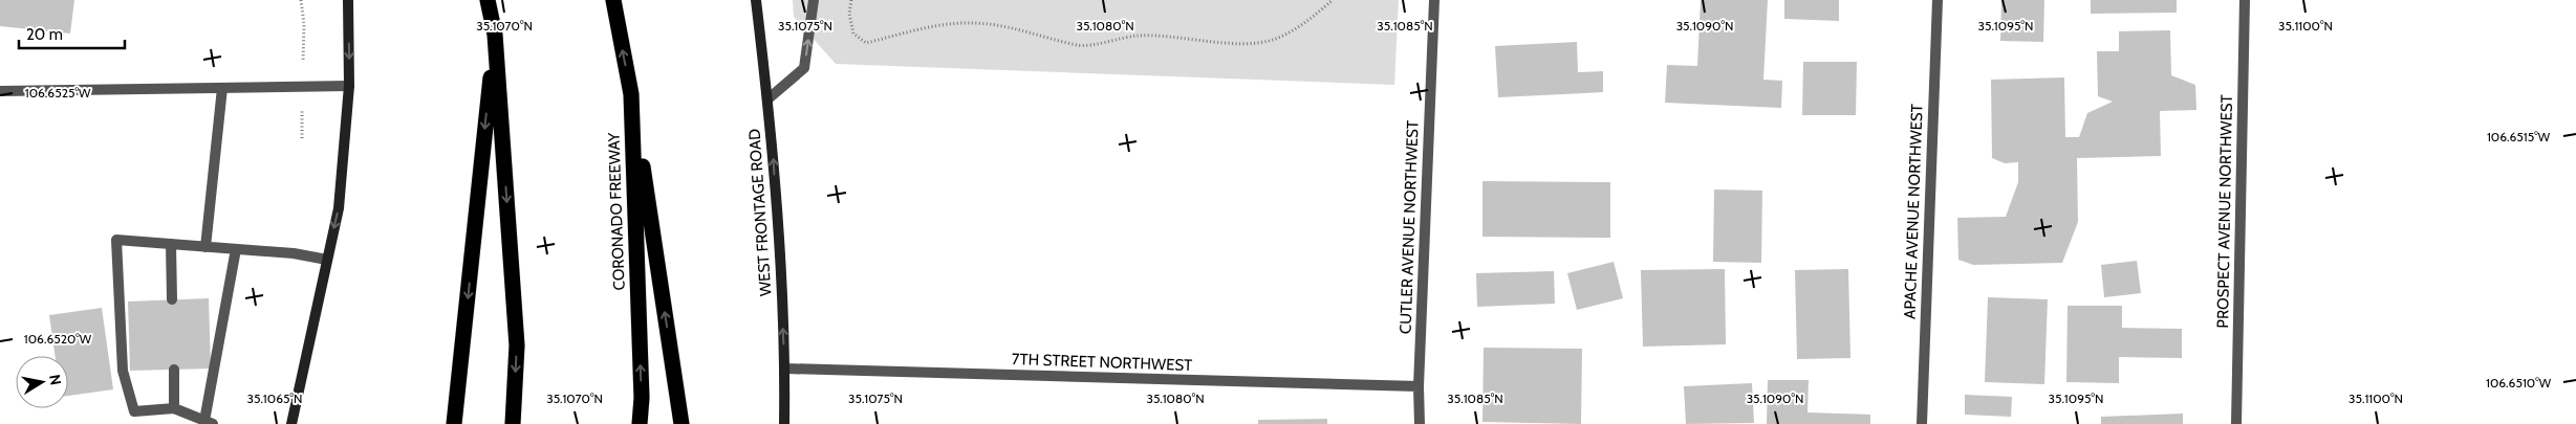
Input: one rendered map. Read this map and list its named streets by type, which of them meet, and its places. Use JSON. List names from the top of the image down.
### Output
{
  "streets": {
    "highway": ["CORONADO FREEWAY"],
    "main road": ["WEST FRONTAGE ROAD"],
    "street": [
      "APACHE AVENUE NORTHWEST",
      "PROSPECT AVENUE NORTHWEST",
      "CUTLER AVENUE NORTHWEST",
      "7TH STREET NORTHWEST"
    ]
  },
  "crossings": [
    ["WEST FRONTAGE ROAD", "7TH STREET NORTHWEST"],
    ["CUTLER AVENUE NORTHWEST", "7TH STREET NORTHWEST"]
  ],
  "one_way": ["WEST FRONTAGE ROAD"],
  "scale_bar": "20 m",
  "north": "right",
  "coordinates": [
    "35.1070°N",
    "35.1075°N",
    "35.1080°N",
    "35.1085°N",
    "35.1090°N",
    "35.1095°N",
    "35.1100°N",
    "106.6525°W",
    "106.6515°W",
    "106.6520°W",
    "106.6510°W",
    "35.1065°N"
  ]
}
